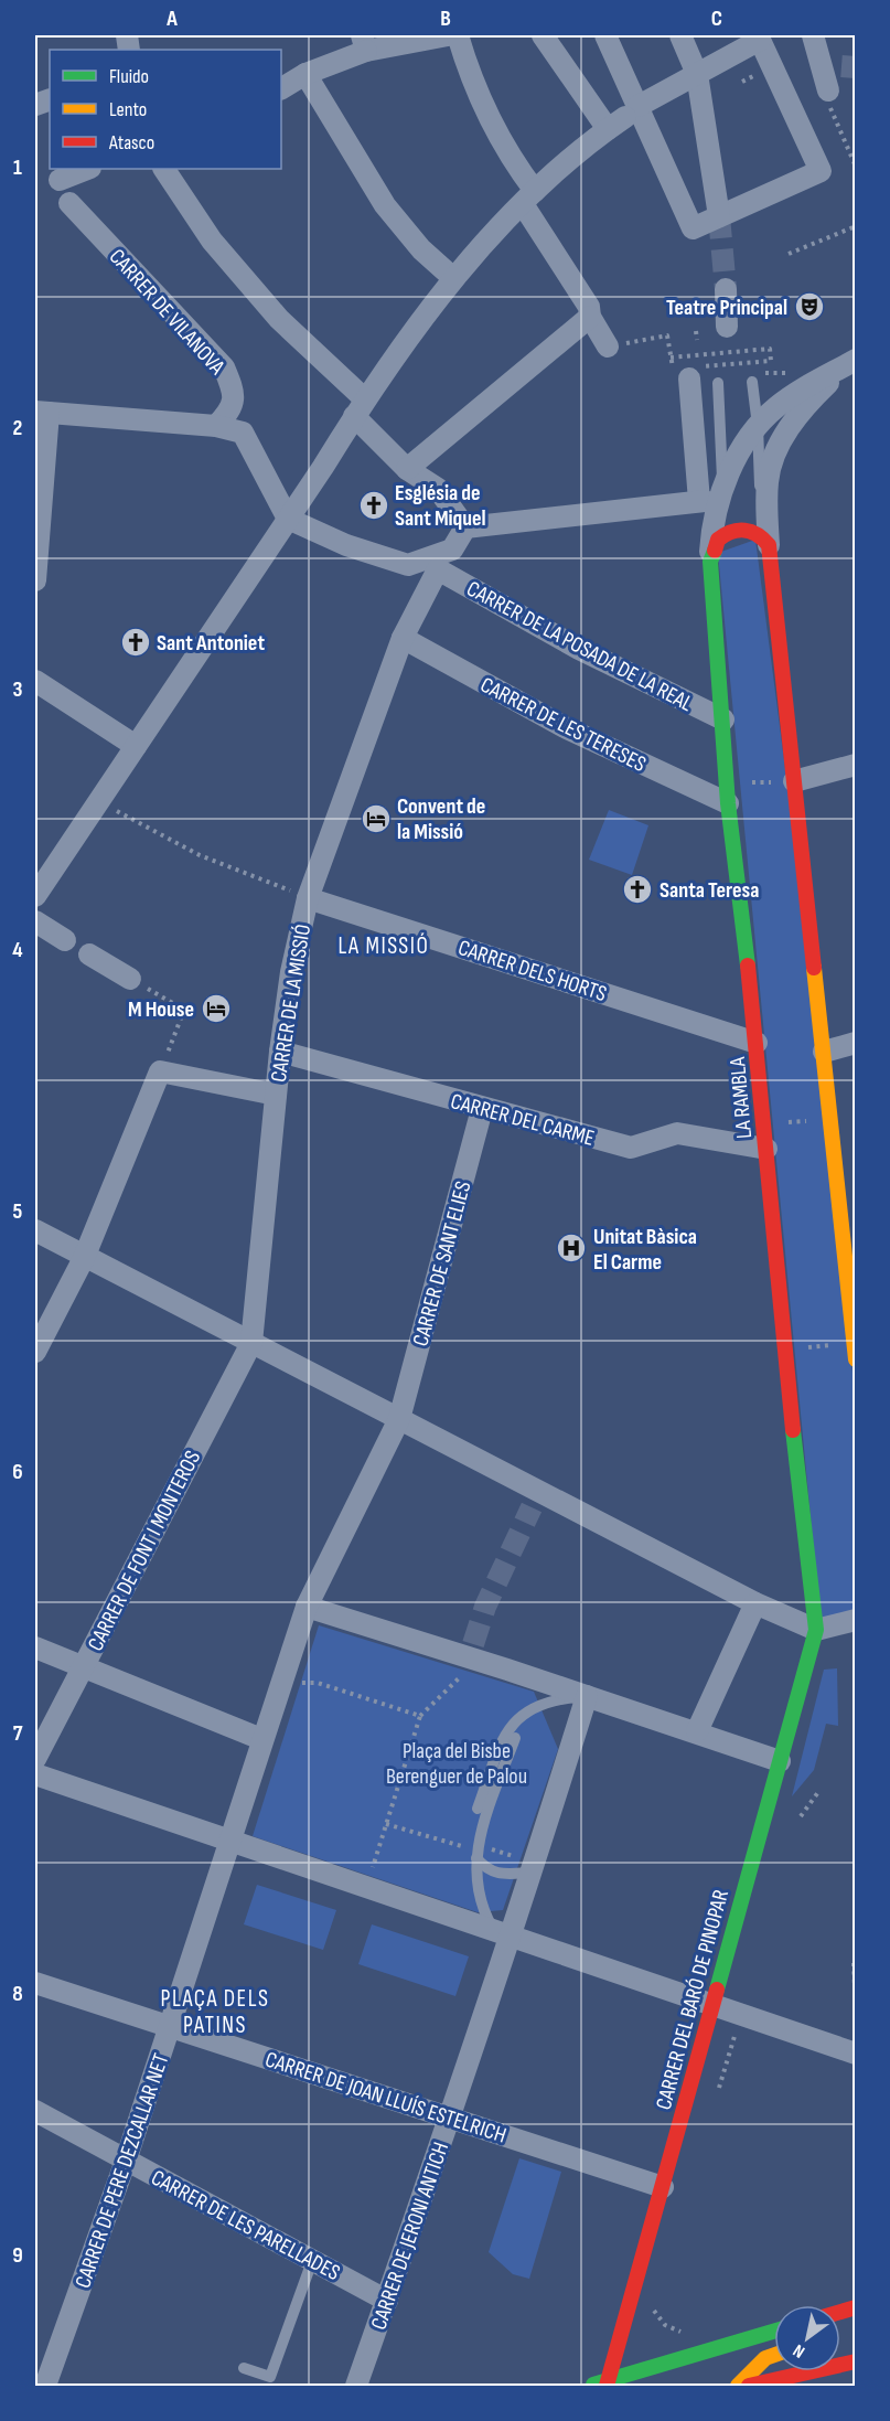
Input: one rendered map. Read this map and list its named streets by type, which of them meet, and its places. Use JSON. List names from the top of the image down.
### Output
{
  "streets": {
    "street": [
      "CARRER DE VILANOVA",
      "CARRER DE LA POSADA DE LA REAL",
      "CARRER DE LES TERESES",
      "CARRER DELS HORTS",
      "CARRER DE LA MISSIÓ",
      "LA RAMBLA",
      "CARRER DEL CARME",
      "CARRER DE SANT ELIES",
      "CARRER DE FONT I MONTEROS",
      "CARRER DEL BARÓ DE PINOPAR",
      "CARRER DE JOAN LLUÍS ESTELRICH",
      "CARRER DE PERE DEZCALLAR NET",
      "CARRER DE LES PARELLADES",
      "CARRER DE JERONI ANTICH"
    ]
  },
  "crossings": [
    ["CARRER DE LA POSADA DE LA REAL", "CARRER DE LA MISSIÓ"],
    ["CARRER DE LA POSADA DE LA REAL", "LA RAMBLA"],
    ["CARRER DE LES TERESES", "CARRER DE LA MISSIÓ"],
    ["CARRER DE LES TERESES", "LA RAMBLA"],
    ["CARRER DELS HORTS", "CARRER DE LA MISSIÓ"],
    ["CARRER DELS HORTS", "LA RAMBLA"],
    ["CARRER DE LA MISSIÓ", "CARRER DEL CARME"],
    ["CARRER DE LA MISSIÓ", "CARRER DE FONT I MONTEROS"],
    ["LA RAMBLA", "CARRER DEL CARME"],
    ["LA RAMBLA", "CARRER DEL BARÓ DE PINOPAR"],
    ["CARRER DEL CARME", "CARRER DE SANT ELIES"],
    ["CARRER DEL BARÓ DE PINOPAR", "CARRER DE JOAN LLUÍS ESTELRICH"],
    ["CARRER DE JOAN LLUÍS ESTELRICH", "CARRER DE PERE DEZCALLAR NET"],
    ["CARRER DE JOAN LLUÍS ESTELRICH", "CARRER DE JERONI ANTICH"],
    ["CARRER DE PERE DEZCALLAR NET", "CARRER DE LES PARELLADES"],
    ["CARRER DE LES PARELLADES", "CARRER DE JERONI ANTICH"]
  ],
  "districts": ["LA MISSIÓ", "PLAÇA DELS PATINS"],
  "parks": ["Plaça del Bisbe Berenguer de Palou"],
  "places": {
    "theatre": ["Teatre Principal"],
    "church": ["Església de Sant Miquel", "Sant Antoniet", "Santa Teresa"],
    "hotel": ["Convent de la Missió", "M House"],
    "hospital": ["Unitat Bàsica El Carme"]
  },
  "legend": ["Fluido", "Lento", "Atasco"],
  "north": "bottom left",
  "grid": {
    "columns": ["A", "B", "C"],
    "rows": [
      "1",
      "2",
      "3",
      "4",
      "5",
      "6",
      "7",
      "8",
      "9"
    ]
  }
}
